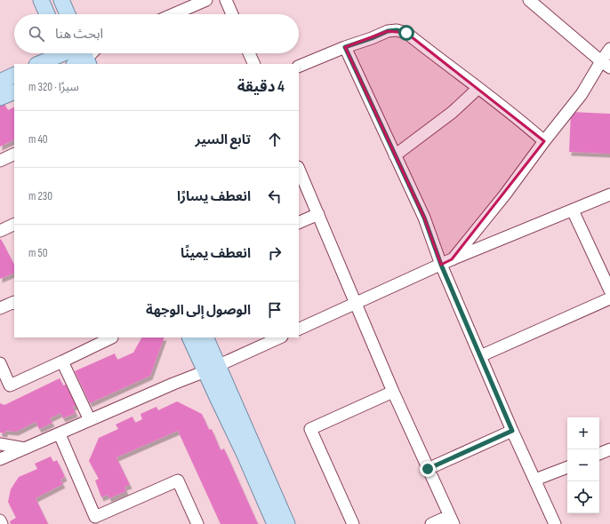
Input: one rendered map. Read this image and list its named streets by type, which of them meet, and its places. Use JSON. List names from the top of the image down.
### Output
{
  "page": {
    "search": "ابحث هنا",
    "heading": ["4 دقيقة", "سيرًا · 320 m"],
    "list": [
      ["تابع السير", "40 m"],
      ["انعطف يسارًا", "230 m"],
      ["انعطف يمينًا", "50 m"],
      "الوصول إلى الوجهة"
    ],
    "map_buttons": ["+", "−"]
  }
}
